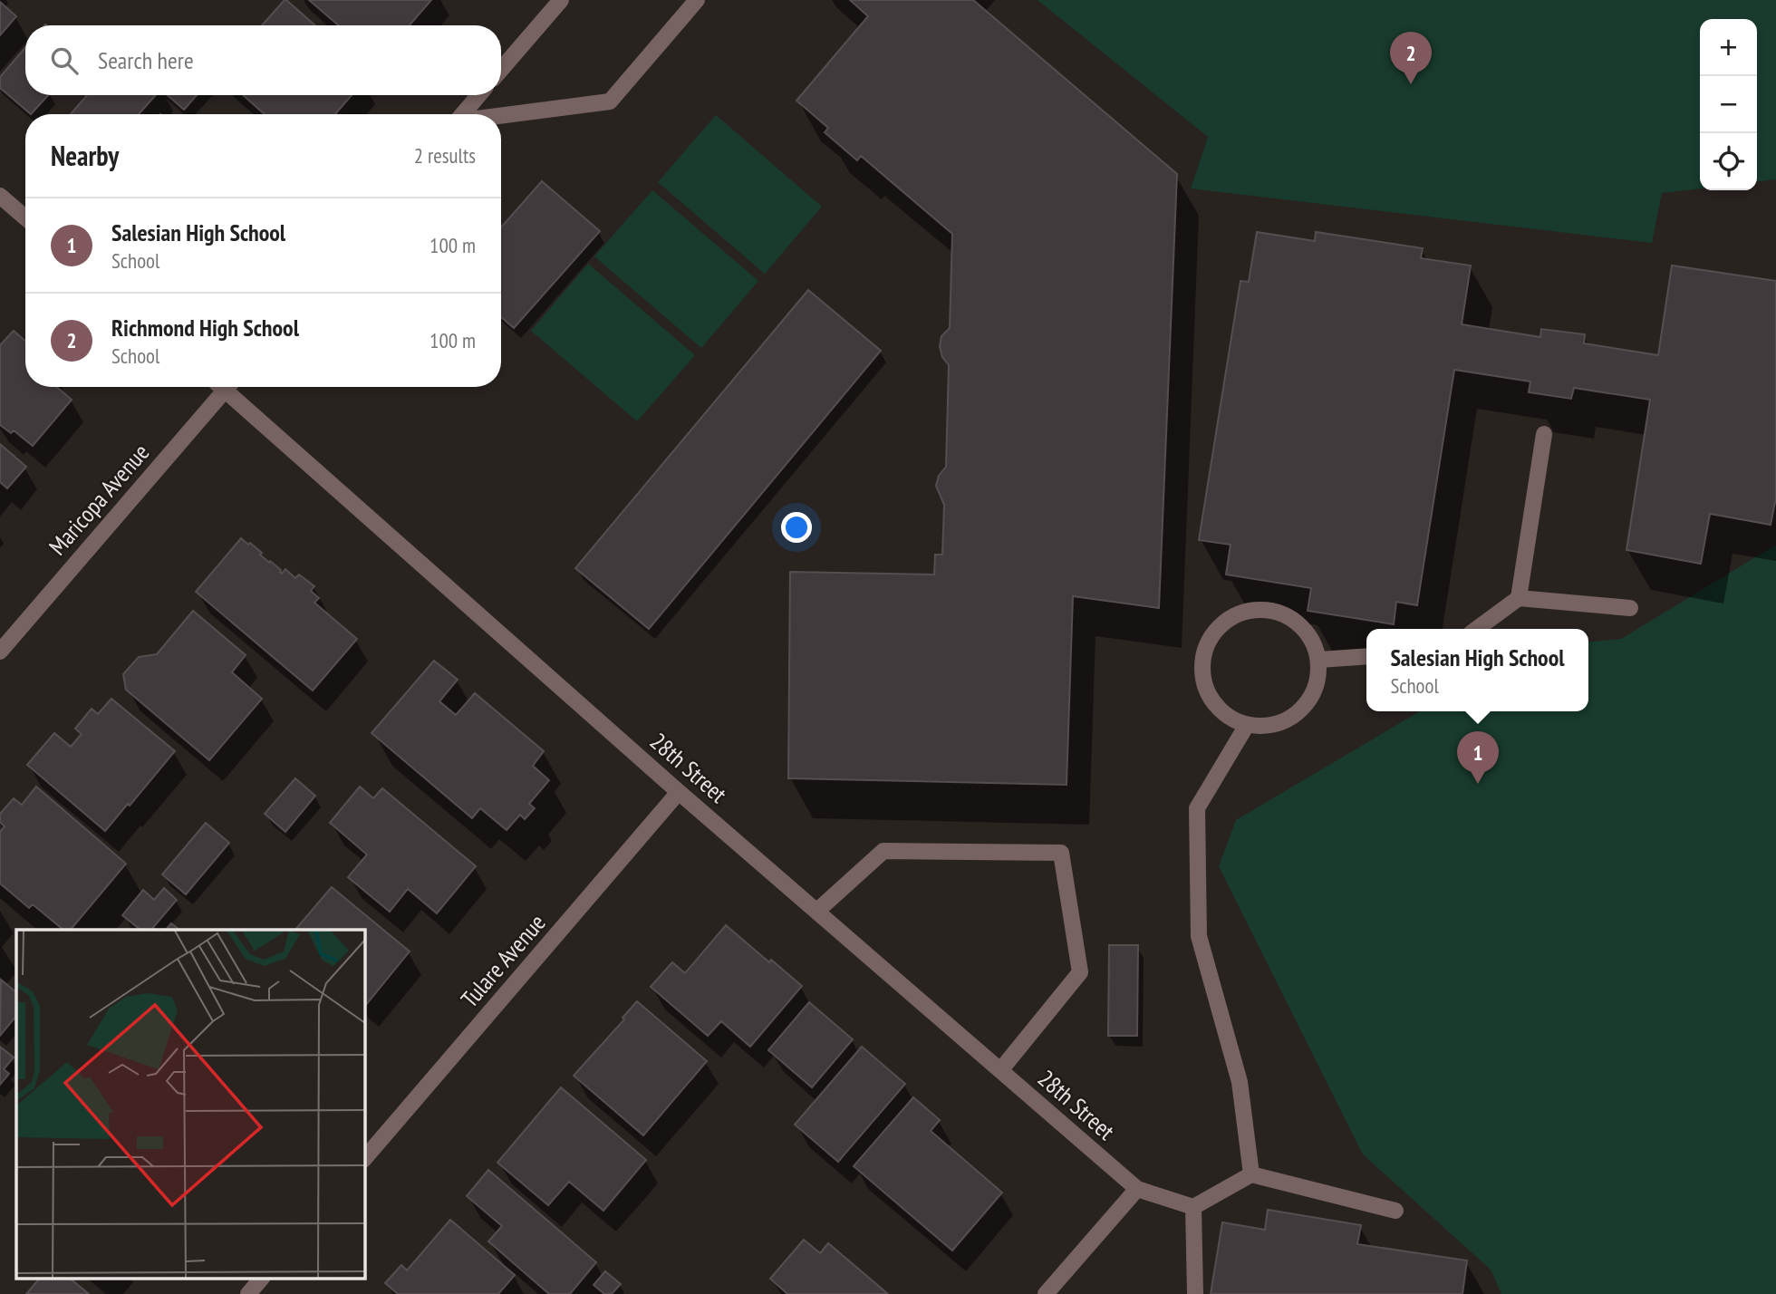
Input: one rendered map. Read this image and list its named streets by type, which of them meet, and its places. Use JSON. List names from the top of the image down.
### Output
{
  "streets": {
    "street": ["Maricopa Avenue", "28th Street", "Tulare Avenue"]
  },
  "crossings": [
    ["28th Street", "Tulare Avenue"]
  ],
  "page": {
    "map_buttons": ["+", "−"],
    "search": "Search here",
    "pins": ["2", "1"],
    "heading": ["Nearby", "2 results"],
    "list": [
      {
        "mark": "1",
        "name": "Salesian High School",
        "note": "School",
        "value": "100 m"
      },
      {
        "mark": "2",
        "name": "Richmond High School",
        "note": "School",
        "value": "100 m"
      }
    ],
    "popup": ["Salesian High School", "School"]
  }
}
